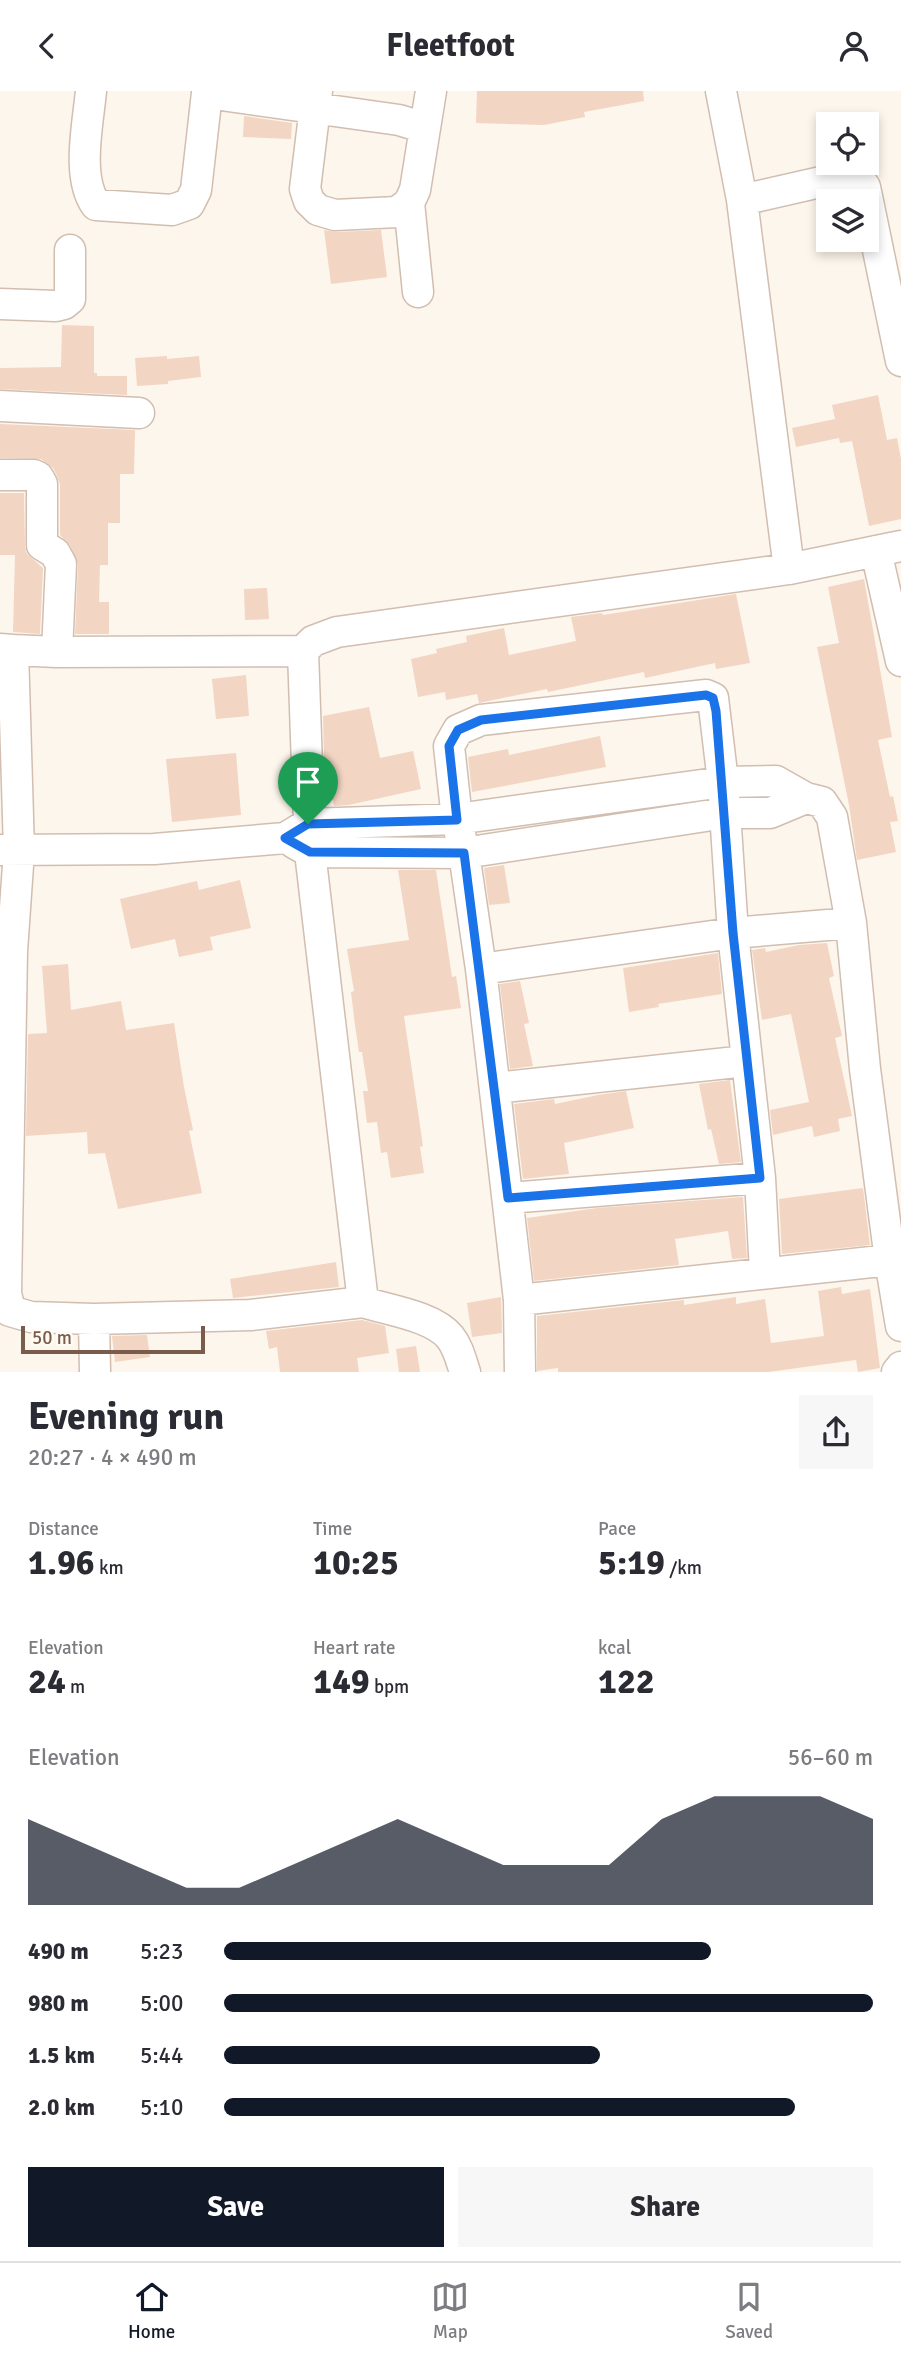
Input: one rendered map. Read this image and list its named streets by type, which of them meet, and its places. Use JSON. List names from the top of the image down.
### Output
{
  "scale_bar": "50 m",
  "page": {
    "header": "Fleetfoot",
    "scale": "50 m",
    "heading": ["Evening run", "20:27 · 4 × 490 m"],
    "stats": [
      ["Distance", "1.96 km"],
      ["Time", "10:25"],
      ["Pace", "5:19 /km"],
      ["Elevation", "24 m"],
      ["Heart rate", "149 bpm"],
      ["kcal", "122"]
    ],
    "chart": ["Elevation", "56–60 m"],
    "list": [
      {
        "name": "490 m",
        "note": "5:23"
      },
      {
        "name": "980 m",
        "note": "5:00"
      },
      {
        "name": "1.5 km",
        "note": "5:44"
      },
      {
        "name": "2.0 km",
        "note": "5:10"
      }
    ],
    "buttons": ["Save", "Share"],
    "tabs": ["Home", "Map", "Saved"]
  }
}
